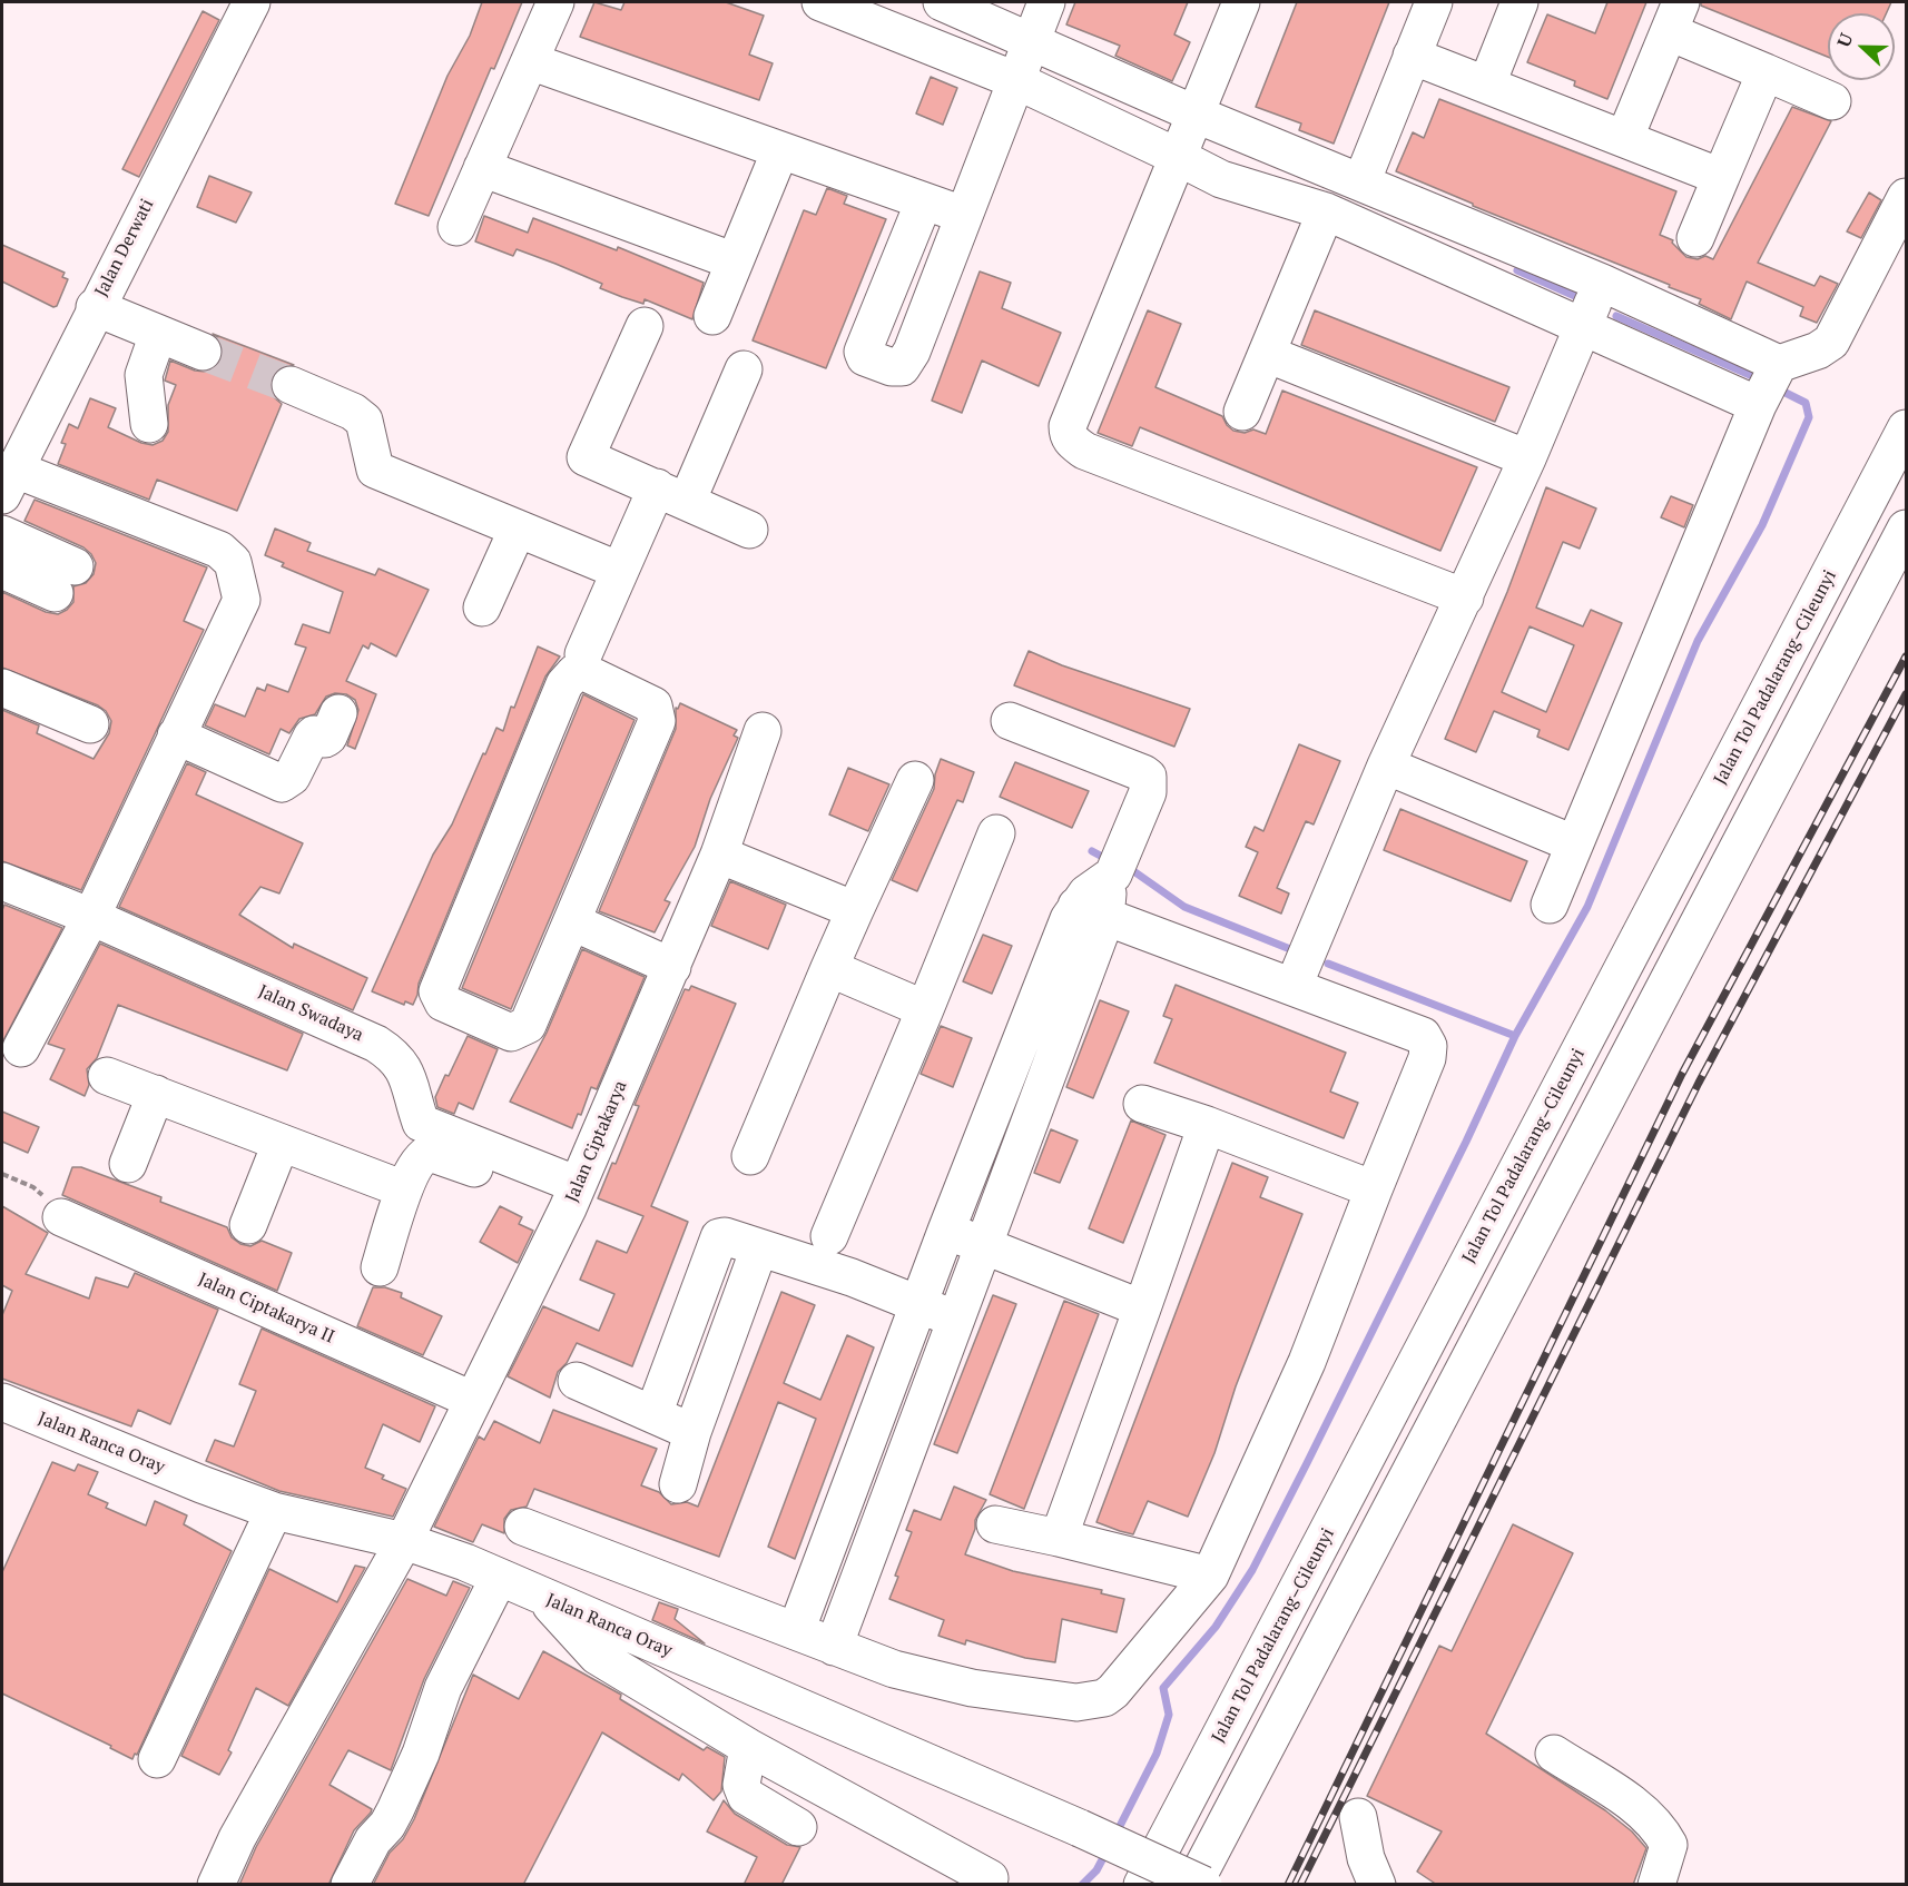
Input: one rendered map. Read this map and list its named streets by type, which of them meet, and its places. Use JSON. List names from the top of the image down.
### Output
{
  "streets": {
    "main road": [
      "Jalan Derwati",
      "Jalan Tol Padalarang–Cileunyi",
      "Jalan Swadaya",
      "Jalan Ciptakarya",
      "Jalan Ciptakarya II",
      "Jalan Ranca Oray"
    ]
  },
  "crossings": [
    ["Jalan Swadaya", "Jalan Ciptakarya"],
    ["Jalan Ciptakarya", "Jalan Ciptakarya II"],
    ["Jalan Ciptakarya", "Jalan Ranca Oray"]
  ],
  "north": "left"
}
